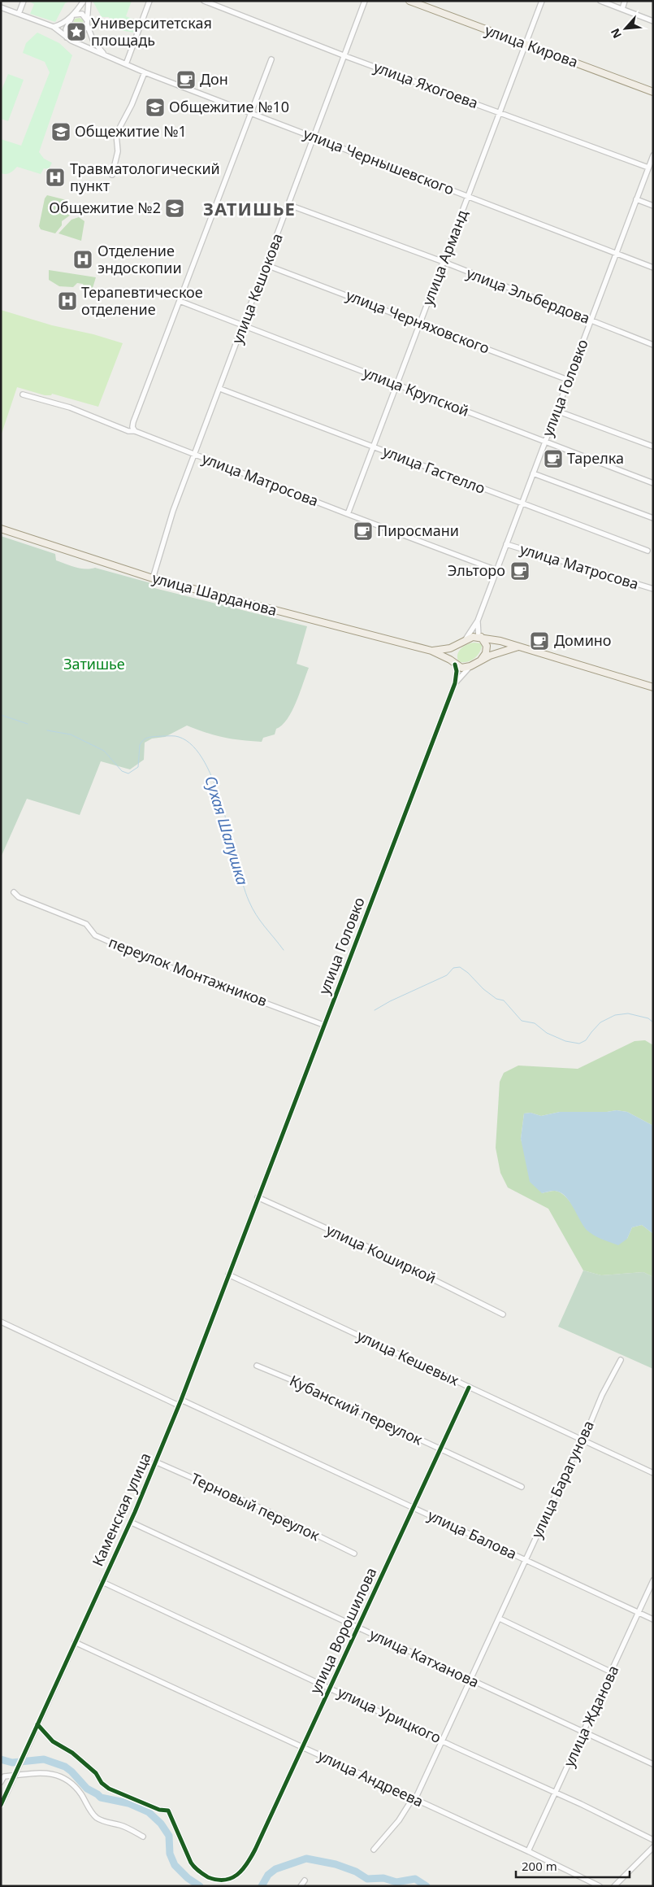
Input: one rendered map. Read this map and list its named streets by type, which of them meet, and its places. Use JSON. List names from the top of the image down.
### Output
{
  "streets": {
    "main road": ["улица Кирова", "улица Шарданова"],
    "street": [
      "улица Яхогоева",
      "улица Чернышевского",
      "улица Арманд",
      "улица Кешокова",
      "улица Эльбердова",
      "улица Черняховского",
      "улица Головко",
      "улица Крупской",
      "улица Гастелло",
      "улица Матросова",
      "переулок Монтажников",
      "улица Коширкой",
      "улица Кешевых",
      "Кубанский переулок",
      "улица Барагунова",
      "Терновый переулок",
      "Каменская улица",
      "улица Балова",
      "улица Ворошилова",
      "улица Катханова",
      "улица Урицкого",
      "улица Жданова",
      "улица Андреева"
    ]
  },
  "crossings": [
    ["улица Кирова", "улица Арманд"],
    ["улица Яхогоева", "улица Арманд"],
    ["улица Яхогоева", "улица Кешокова"],
    ["улица Яхогоева", "улица Головко"],
    ["улица Чернышевского", "улица Арманд"],
    ["улица Чернышевского", "улица Кешокова"],
    ["улица Чернышевского", "улица Головко"],
    ["улица Арманд", "улица Эльбердова"],
    ["улица Арманд", "улица Черняховского"],
    ["улица Арманд", "улица Крупской"],
    ["улица Арманд", "улица Гастелло"],
    ["улица Арманд", "улица Матросова"],
    ["улица Кешокова", "улица Эльбердова"],
    ["улица Кешокова", "улица Черняховского"],
    ["улица Кешокова", "улица Крупской"],
    ["улица Кешокова", "улица Гастелло"],
    ["улица Кешокова", "улица Матросова"],
    ["улица Кешокова", "улица Шарданова"],
    ["улица Эльбердова", "улица Головко"],
    ["улица Черняховского", "улица Головко"],
    ["улица Головко", "улица Крупской"],
    ["улица Головко", "улица Гастелло"],
    ["улица Головко", "улица Матросова"],
    ["улица Головко", "переулок Монтажников"],
    ["улица Головко", "улица Коширкой"],
    ["улица Головко", "Каменская улица"],
    ["улица Кешевых", "улица Барагунова"],
    ["улица Кешевых", "Каменская улица"],
    ["улица Кешевых", "улица Ворошилова"],
    ["Кубанский переулок", "улица Ворошилова"],
    ["улица Барагунова", "улица Балова"],
    ["улица Барагунова", "улица Катханова"],
    ["улица Барагунова", "улица Урицкого"],
    ["улица Барагунова", "улица Андреева"],
    ["Терновый переулок", "Каменская улица"],
    ["Каменская улица", "улица Балова"],
    ["Каменская улица", "улица Ворошилова"],
    ["Каменская улица", "улица Катханова"],
    ["Каменская улица", "улица Урицкого"],
    ["Каменская улица", "улица Андреева"],
    ["улица Балова", "улица Ворошилова"],
    ["улица Балова", "улица Жданова"],
    ["улица Ворошилова", "улица Катханова"],
    ["улица Ворошилова", "улица Урицкого"],
    ["улица Ворошилова", "улица Андреева"],
    ["улица Катханова", "улица Жданова"],
    ["улица Урицкого", "улица Жданова"],
    ["улица Жданова", "улица Андреева"]
  ],
  "districts": ["ЗАТИШЬЕ"],
  "water": ["Сухая Шалушка"],
  "parks": ["Затишье"],
  "places": {
    "place": ["Университетская площадь"],
    "cafe": [
      "Дон",
      "Тарелка",
      "Пиросмани",
      "Эльторо",
      "Домино"
    ],
    "school or university": ["Общежитие №10", "Общежитие №1", "Общежитие №2"],
    "hospital": ["Травматологический пункт", "Отделение эндоскопии", "Терапевтическое отделение"]
  },
  "scale_bar": "200 m",
  "north": "bottom left"
}
